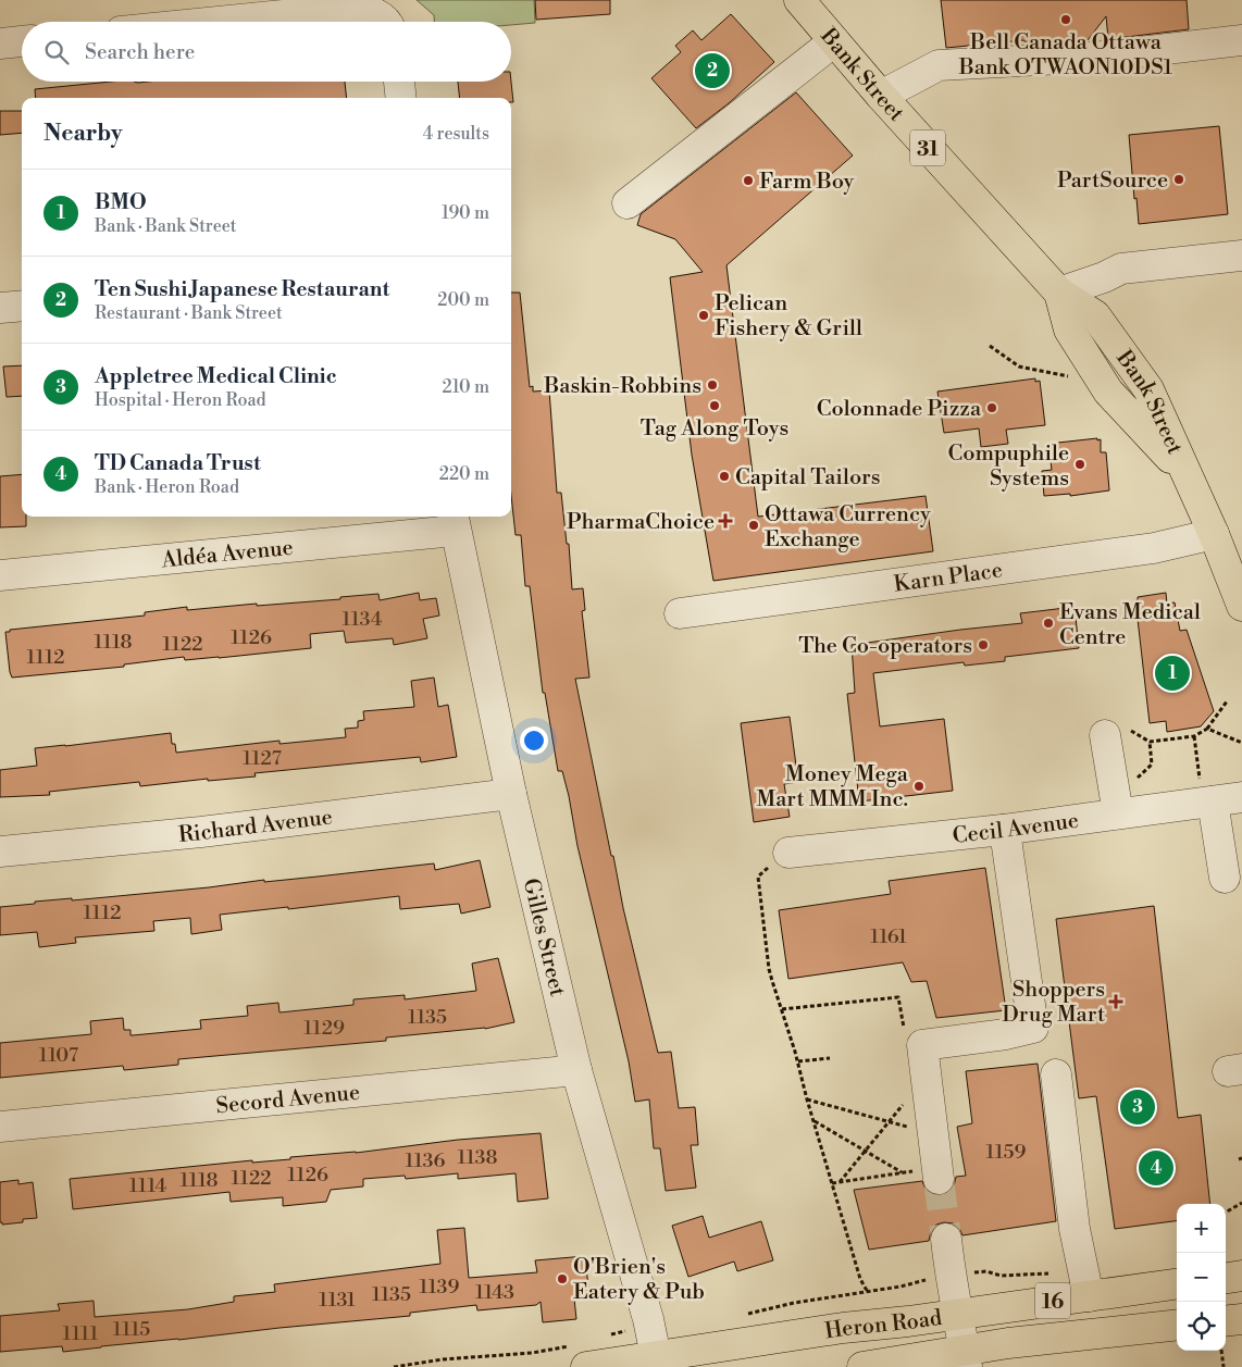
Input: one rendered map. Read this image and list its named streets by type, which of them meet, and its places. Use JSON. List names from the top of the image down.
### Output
{
  "streets": {
    "main road": [
      "Bank Street",
      "31",
      "16",
      "Heron Road"
    ],
    "street": [
      "Aldéa Avenue",
      "Karn Place",
      "Richard Avenue",
      "Cecil Avenue",
      "Gilles Street",
      "Secord Avenue"
    ]
  },
  "crossings": [
    ["Bank Street", "Karn Place"],
    ["Aldéa Avenue", "Gilles Street"],
    ["Richard Avenue", "Gilles Street"],
    ["Gilles Street", "Secord Avenue"],
    ["Gilles Street", "Heron Road"]
  ],
  "places": {
    "other": [
      "Bell Canada Ottawa Bank OTWAON10DS1",
      "PartSource",
      "Farm Boy",
      "Pelican Fishery & Grill",
      "Baskin-Robbins",
      "Tag Along Toys",
      "Colonnade Pizza",
      "Compuphile Systems",
      "Capital Tailors",
      "Ottawa Currency Exchange",
      "Evans Medical Centre",
      "The Co-operators",
      "Money Mega Mart MMM Inc.",
      "O'Brien's Eatery & Pub"
    ],
    "health": ["PharmaChoice", "Shoppers Drug Mart"]
  },
  "house_numbers": [
    "1134",
    "1126",
    "1118",
    "1122",
    "1112",
    "1127",
    "1112",
    "1161",
    "1135",
    "1129",
    "1107",
    "1159",
    "1138",
    "1136",
    "1126",
    "1122",
    "1118",
    "1114",
    "1139",
    "1143",
    "1135",
    "1131",
    "1115",
    "1111"
  ],
  "page": {
    "search": "Search here",
    "pins": [
      "2",
      "1",
      "3",
      "4"
    ],
    "heading": ["Nearby", "4 results"],
    "list": [
      {
        "mark": "1",
        "name": "BMO",
        "note": "Bank · Bank Street",
        "value": "190 m"
      },
      {
        "mark": "2",
        "name": "Ten Sushi Japanese Restaurant",
        "note": "Restaurant · Bank Street",
        "value": "200 m"
      },
      {
        "mark": "3",
        "name": "Appletree Medical Clinic",
        "note": "Hospital · Heron Road",
        "value": "210 m"
      },
      {
        "mark": "4",
        "name": "TD Canada Trust",
        "note": "Bank · Heron Road",
        "value": "220 m"
      }
    ],
    "map_buttons": ["+", "−"]
  }
}
